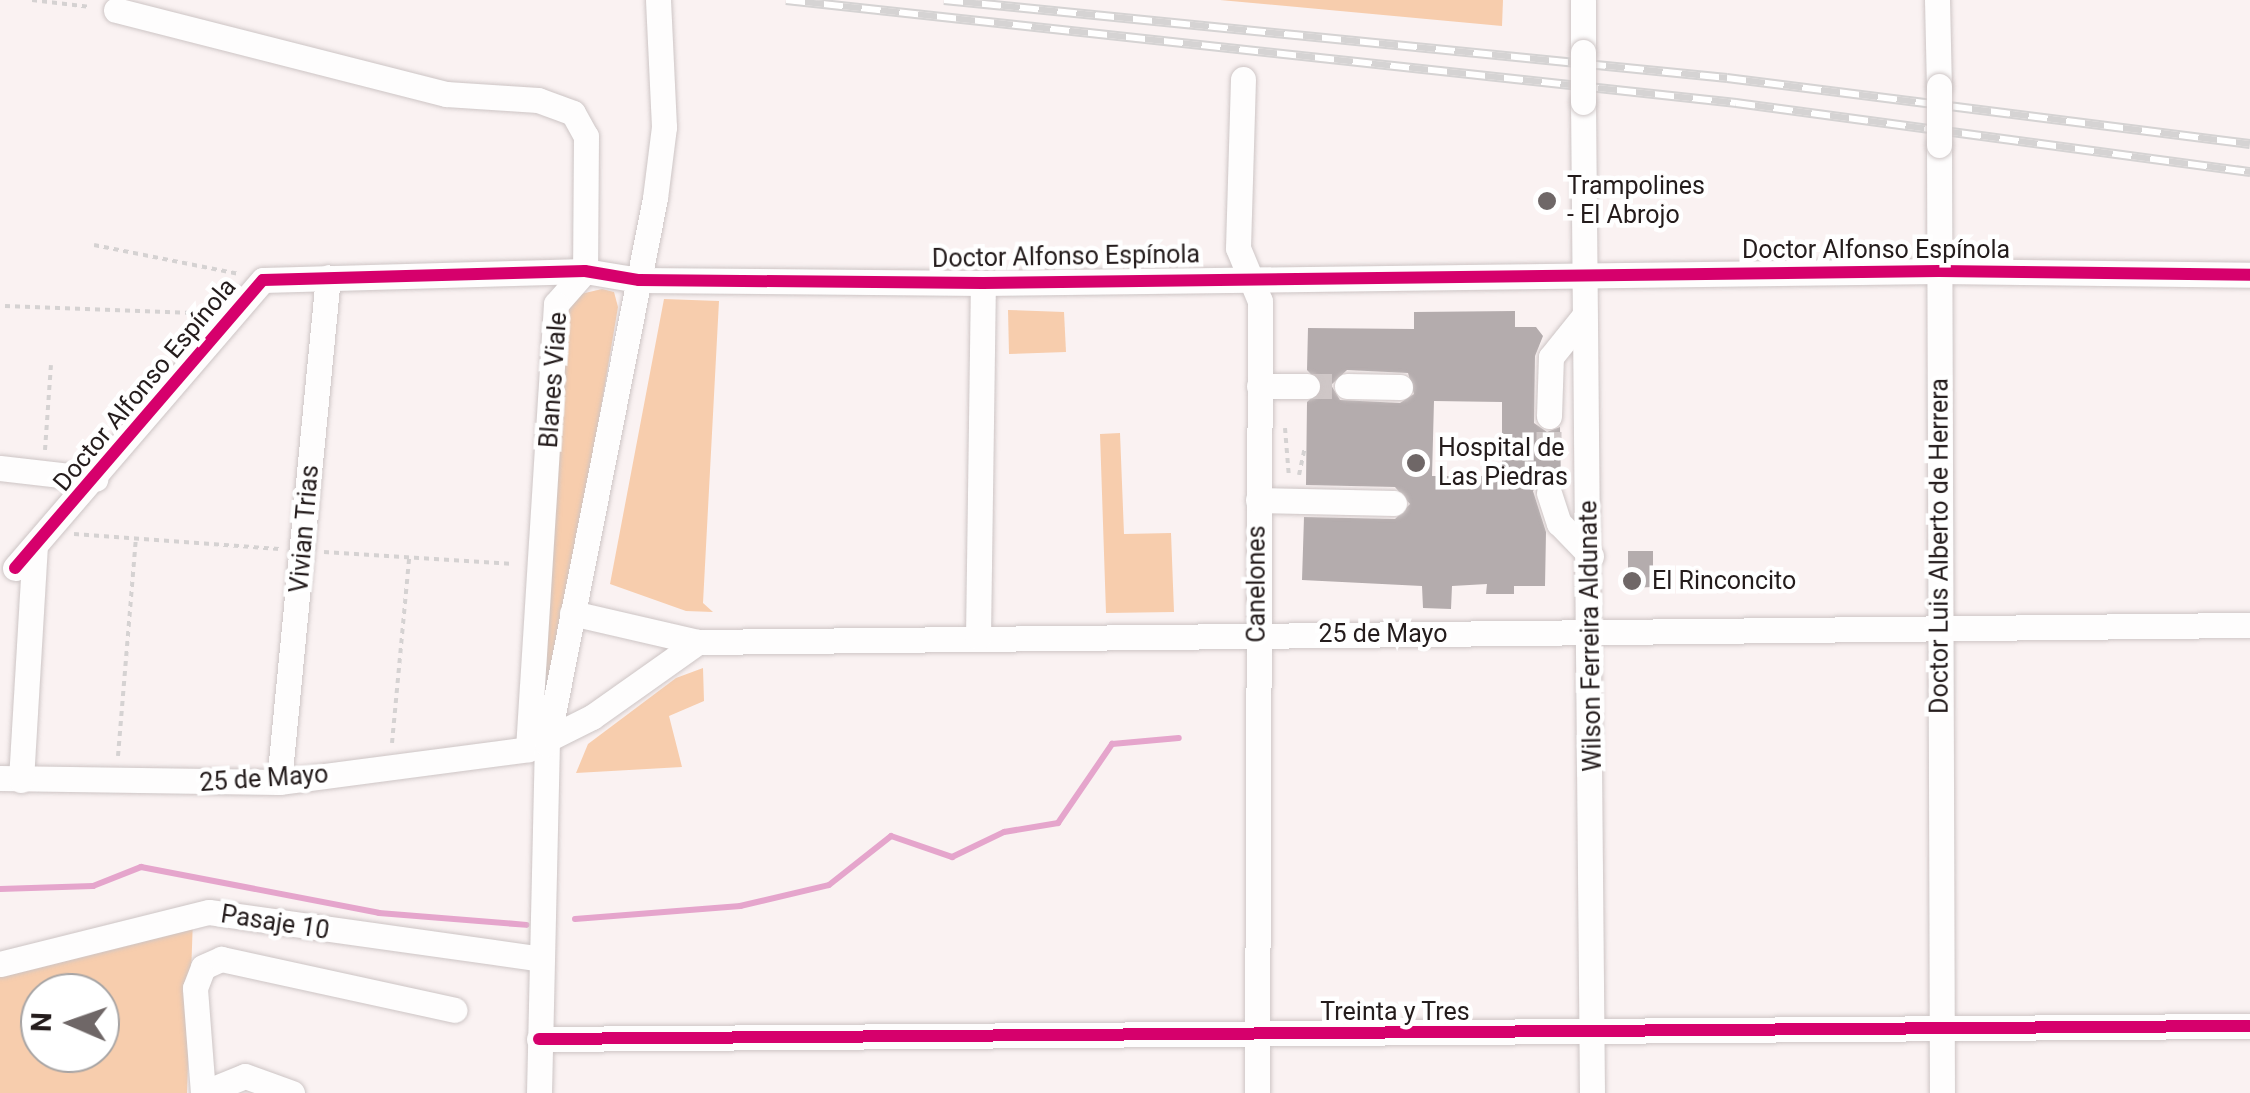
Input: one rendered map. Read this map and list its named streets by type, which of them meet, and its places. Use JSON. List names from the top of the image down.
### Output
{
  "streets": {
    "street": [
      "Doctor Alfonso Espínola",
      "Blanes Viale",
      "Vivian Trias",
      "Doctor Luis Alberto de Herrera",
      "Canelones",
      "25 de Mayo",
      "Wilson Ferreira Aldunate",
      "Pasaje 10",
      "Treinta y Tres"
    ]
  },
  "crossings": [
    ["Doctor Alfonso Espínola", "Blanes Viale"],
    ["Doctor Alfonso Espínola", "Vivian Trias"],
    ["Doctor Alfonso Espínola", "Doctor Luis Alberto de Herrera"],
    ["Doctor Alfonso Espínola", "Canelones"],
    ["Doctor Alfonso Espínola", "Wilson Ferreira Aldunate"],
    ["Blanes Viale", "25 de Mayo"],
    ["Vivian Trias", "25 de Mayo"],
    ["Doctor Luis Alberto de Herrera", "25 de Mayo"],
    ["Doctor Luis Alberto de Herrera", "Treinta y Tres"],
    ["Canelones", "25 de Mayo"],
    ["Canelones", "Treinta y Tres"],
    ["25 de Mayo", "Wilson Ferreira Aldunate"],
    ["Wilson Ferreira Aldunate", "Treinta y Tres"]
  ],
  "places": ["Trampolines - El Abrojo", "Hospital de Las Piedras", "El Rinconcito"],
  "north": "left"
}
